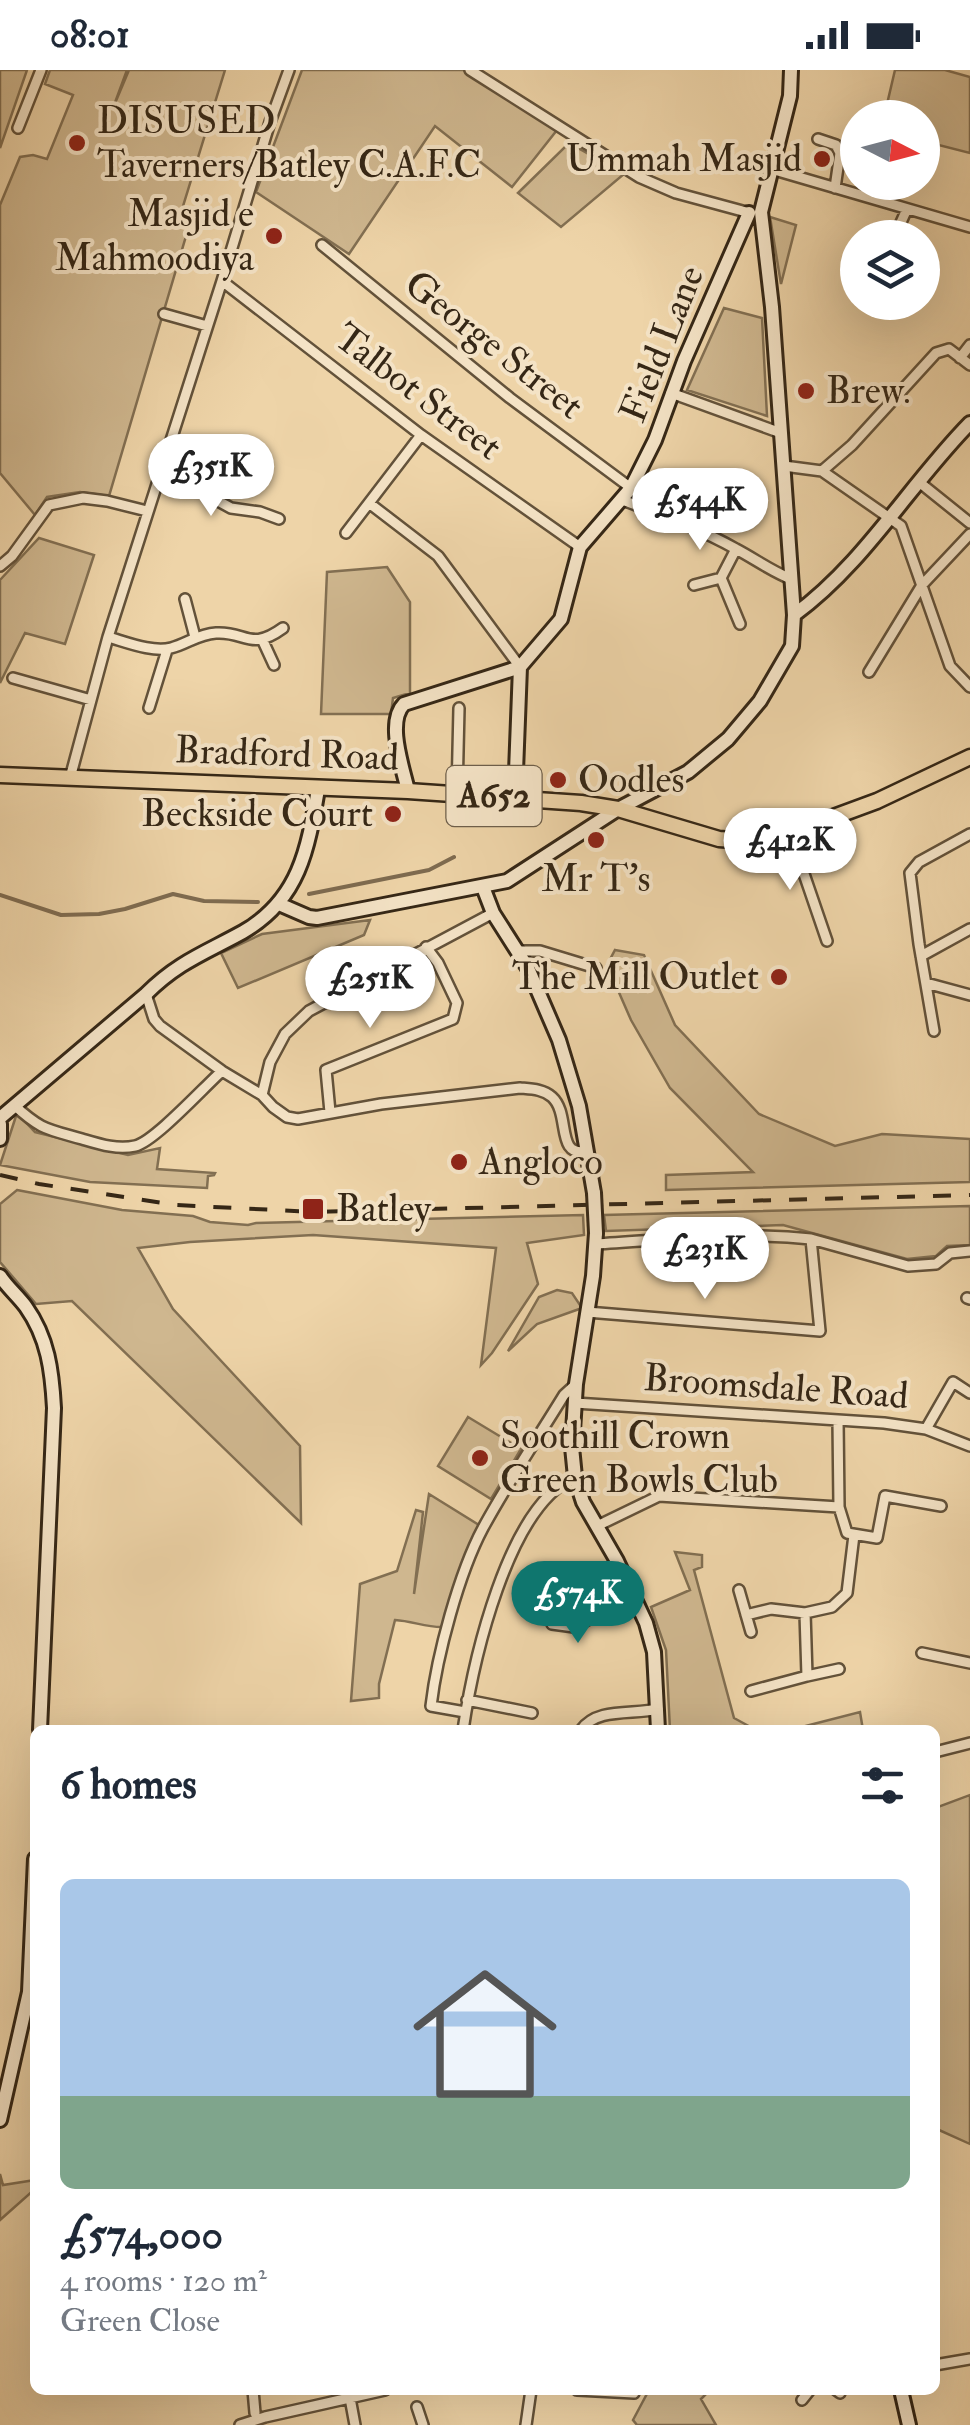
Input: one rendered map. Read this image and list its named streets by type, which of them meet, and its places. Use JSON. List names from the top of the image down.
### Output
{
  "streets": {
    "main road": ["Field Lane", "Bradford Road", "A652"],
    "street": ["George Street", "Talbot Street", "Broomsdale Road"]
  },
  "crossings": [
    ["Field Lane", "George Street"],
    ["Field Lane", "Talbot Street"]
  ],
  "places": {
    "other": [
      "DISUSED Taverners/Batley C.A.F.C",
      "Ummah Masjid",
      "Masjid e Mahmoodiya",
      "Brew.",
      "Oodles",
      "Beckside Court",
      "Mr T's",
      "The Mill Outlet",
      "Angloco",
      "Soothill Crown Green Bowls Club"
    ],
    "transit": ["Batley"]
  },
  "north": "right",
  "page": {
    "status": "08:01",
    "price": [
      "£351K",
      "£544K",
      "£412K",
      "£251K",
      "£231K",
      "£574K"
    ],
    "heading": "6 homes",
    "list": [
      {
        "name": "£574,000",
        "note": "4 rooms · 120 m² · Green Close"
      }
    ]
  }
}
